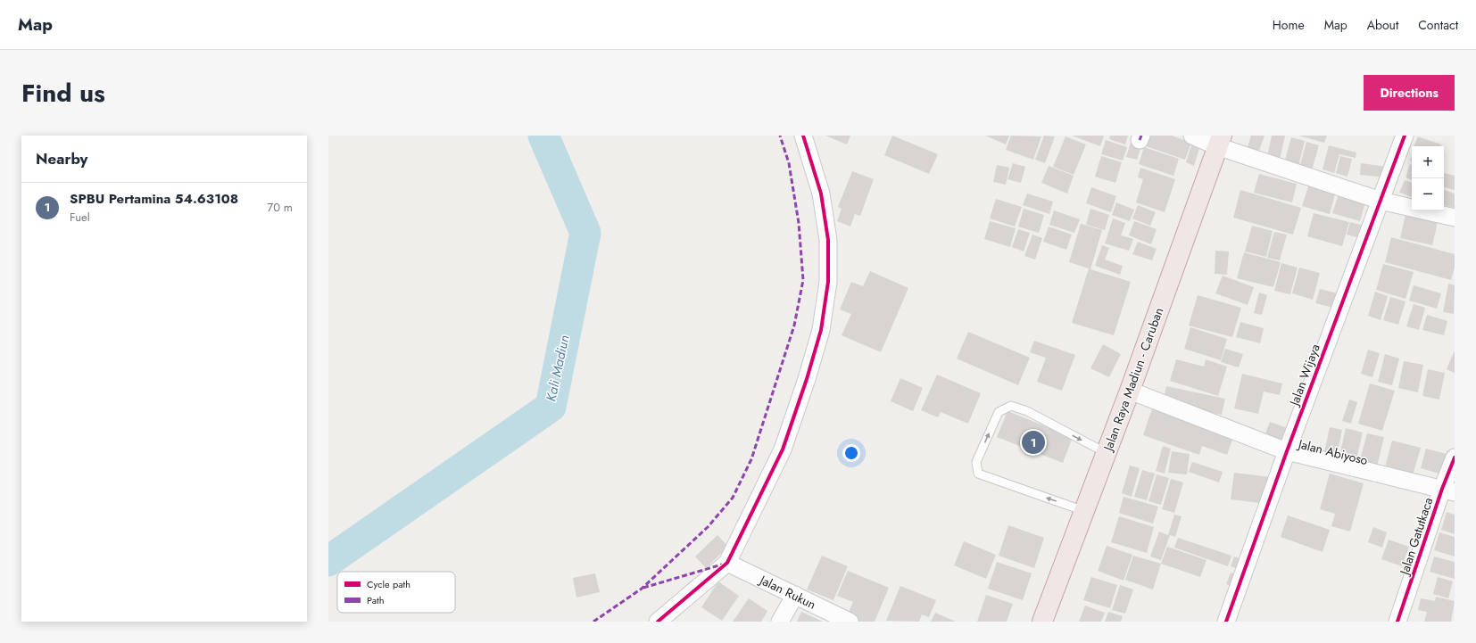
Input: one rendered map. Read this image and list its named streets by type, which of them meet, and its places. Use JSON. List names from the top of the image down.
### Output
{
  "streets": {
    "highway": ["Jalan Raya Madiun - Caruban"],
    "street": [
      "Jalan Wijaya",
      "Jalan Abiyoso",
      "Jalan Gatutkaca",
      "Jalan Rukun"
    ]
  },
  "crossings": [
    ["Jalan Wijaya", "Jalan Abiyoso"],
    ["Jalan Raya Madiun - Caruban", "Jalan Abiyoso"],
    ["Jalan Abiyoso", "Jalan Gatutkaca"]
  ],
  "water": ["Kali Madiun"],
  "legend": ["Cycle path", "Path"],
  "page": {
    "header": "Map",
    "nav": [
      "Home",
      "Map",
      "About",
      "Contact"
    ],
    "title": "Find us",
    "buttons": "Directions",
    "heading": "Nearby",
    "map_buttons": ["+", "−"],
    "list": [
      {
        "mark": "1",
        "name": "SPBU Pertamina 54.63108",
        "note": "Fuel",
        "value": "70 m"
      }
    ],
    "pins": "1"
  }
}
